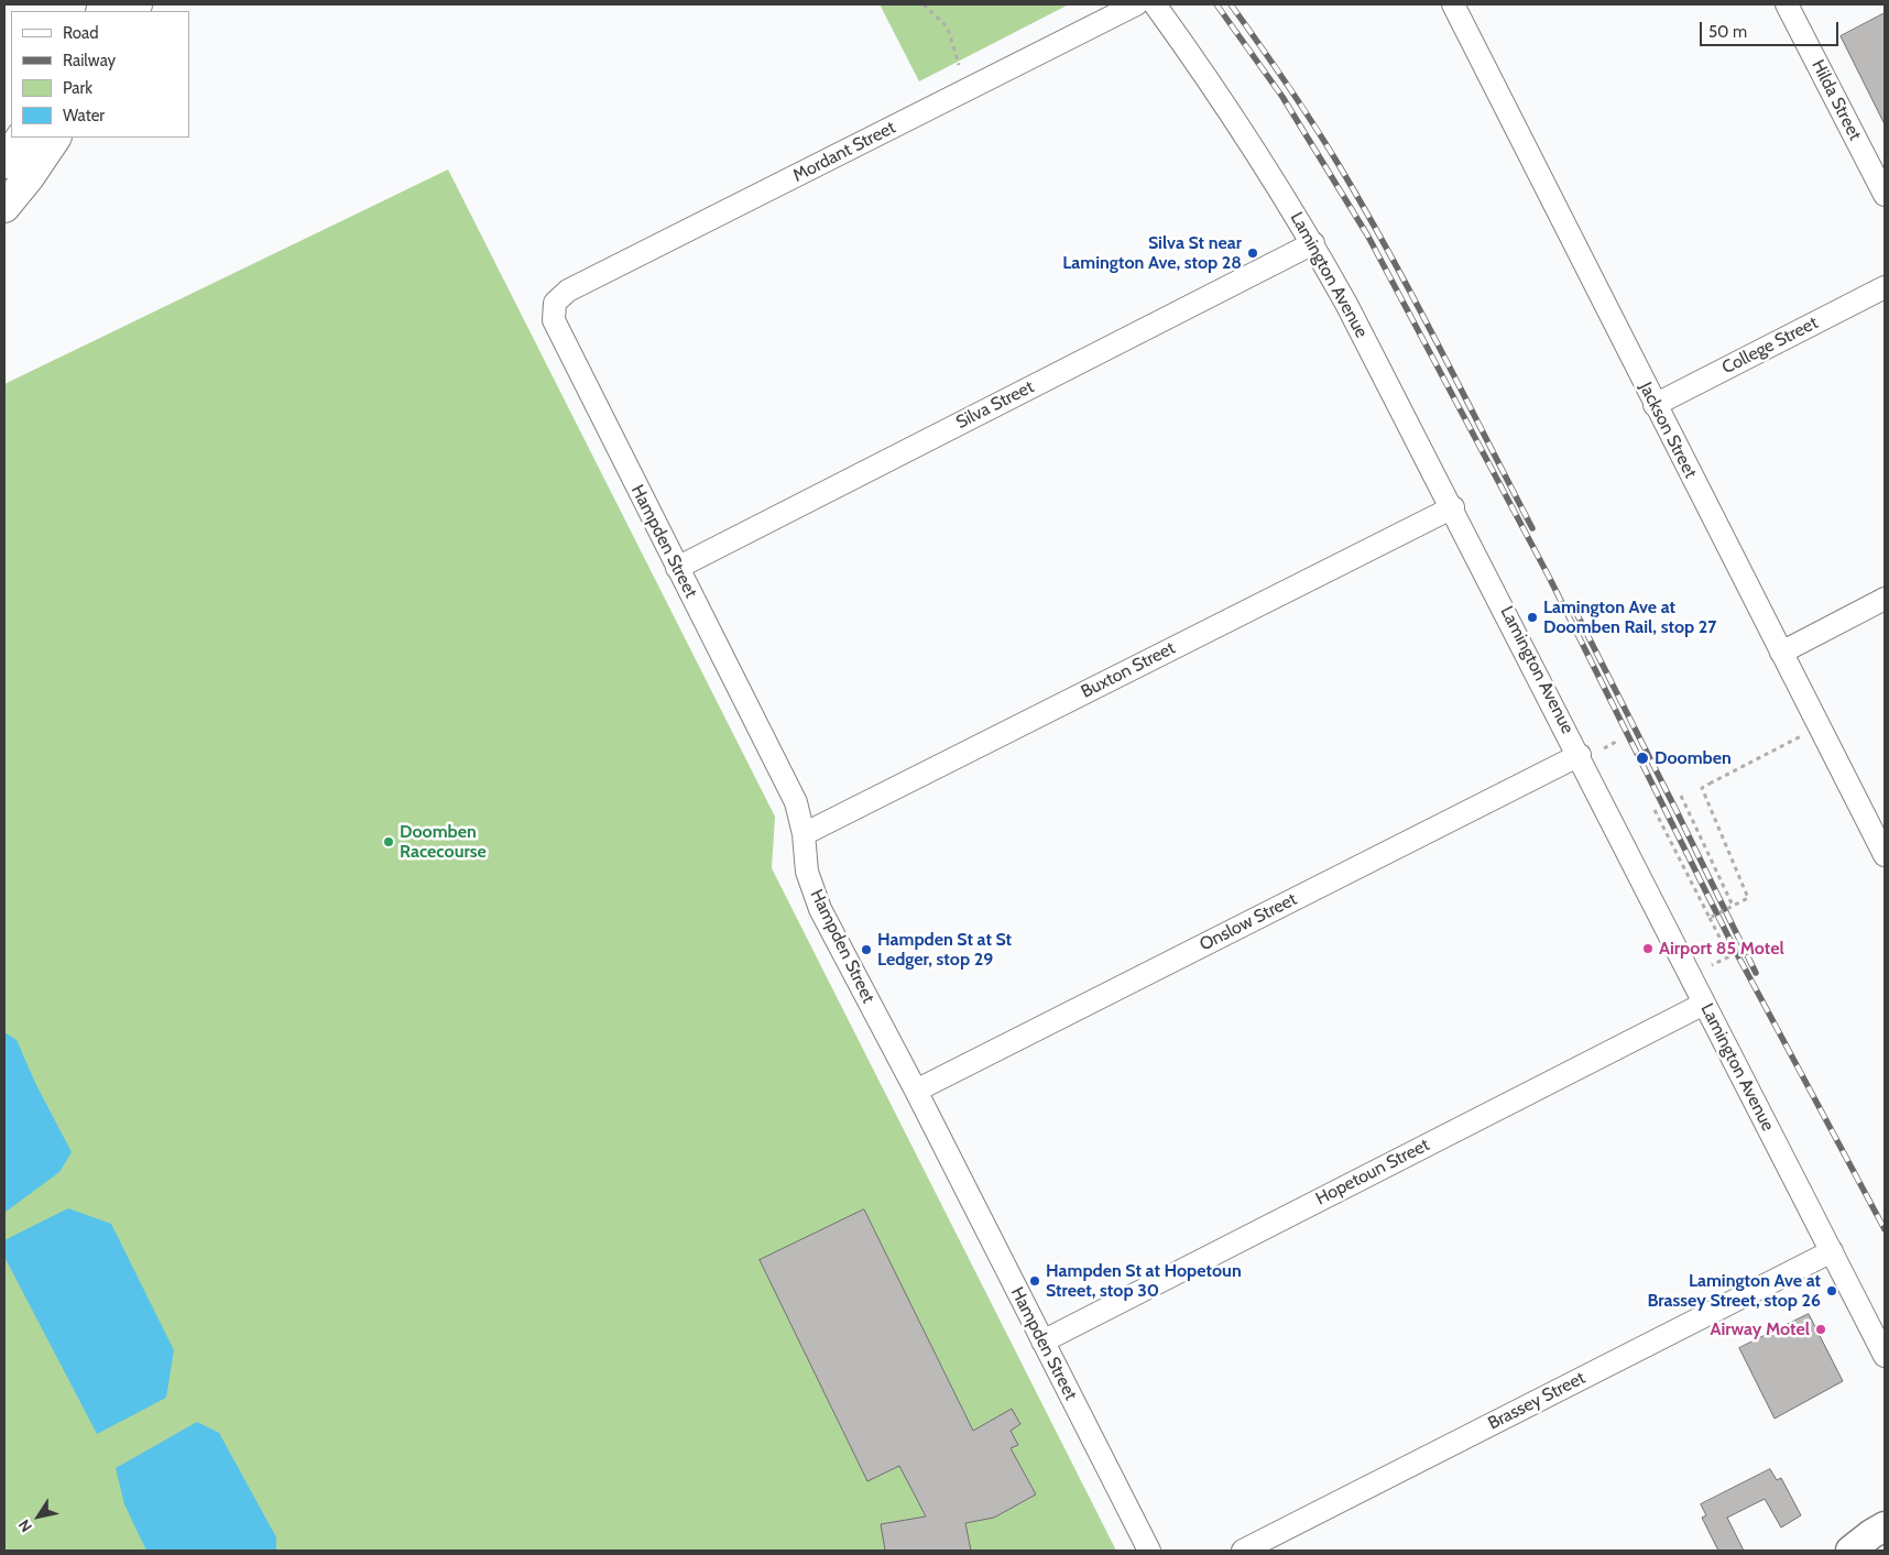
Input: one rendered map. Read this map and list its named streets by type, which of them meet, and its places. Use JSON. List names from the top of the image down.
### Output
{
  "streets": {
    "street": [
      "Hilda Street",
      "Mordant Street",
      "Lamington Avenue",
      "College Street",
      "Silva Street",
      "Jackson Street",
      "Hampden Street",
      "Buxton Street",
      "Onslow Street",
      "Hopetoun Street",
      "Brassey Street"
    ]
  },
  "crossings": [
    ["Mordant Street", "Hampden Street"],
    ["Lamington Avenue", "Silva Street"],
    ["Lamington Avenue", "Buxton Street"],
    ["Lamington Avenue", "Onslow Street"],
    ["Lamington Avenue", "Hopetoun Street"],
    ["Lamington Avenue", "Brassey Street"],
    ["College Street", "Jackson Street"],
    ["Silva Street", "Hampden Street"],
    ["Hampden Street", "Buxton Street"],
    ["Hampden Street", "Onslow Street"],
    ["Hampden Street", "Hopetoun Street"]
  ],
  "places": [
    "Silva St near Lamington Ave, stop 28",
    "Lamington Ave at Doomben Rail, stop 27",
    "Doomben",
    "Doomben Racecourse",
    "Airport 85 Motel",
    "Hampden St at St Ledger, stop 29",
    "Hampden St at Hopetoun Street, stop 30",
    "Lamington Ave at Brassey Street, stop 26",
    "Airway Motel"
  ],
  "legend": [
    "Road",
    "Railway",
    "Park",
    "Water"
  ],
  "scale_bar": "50 m",
  "north": "bottom left"
}
